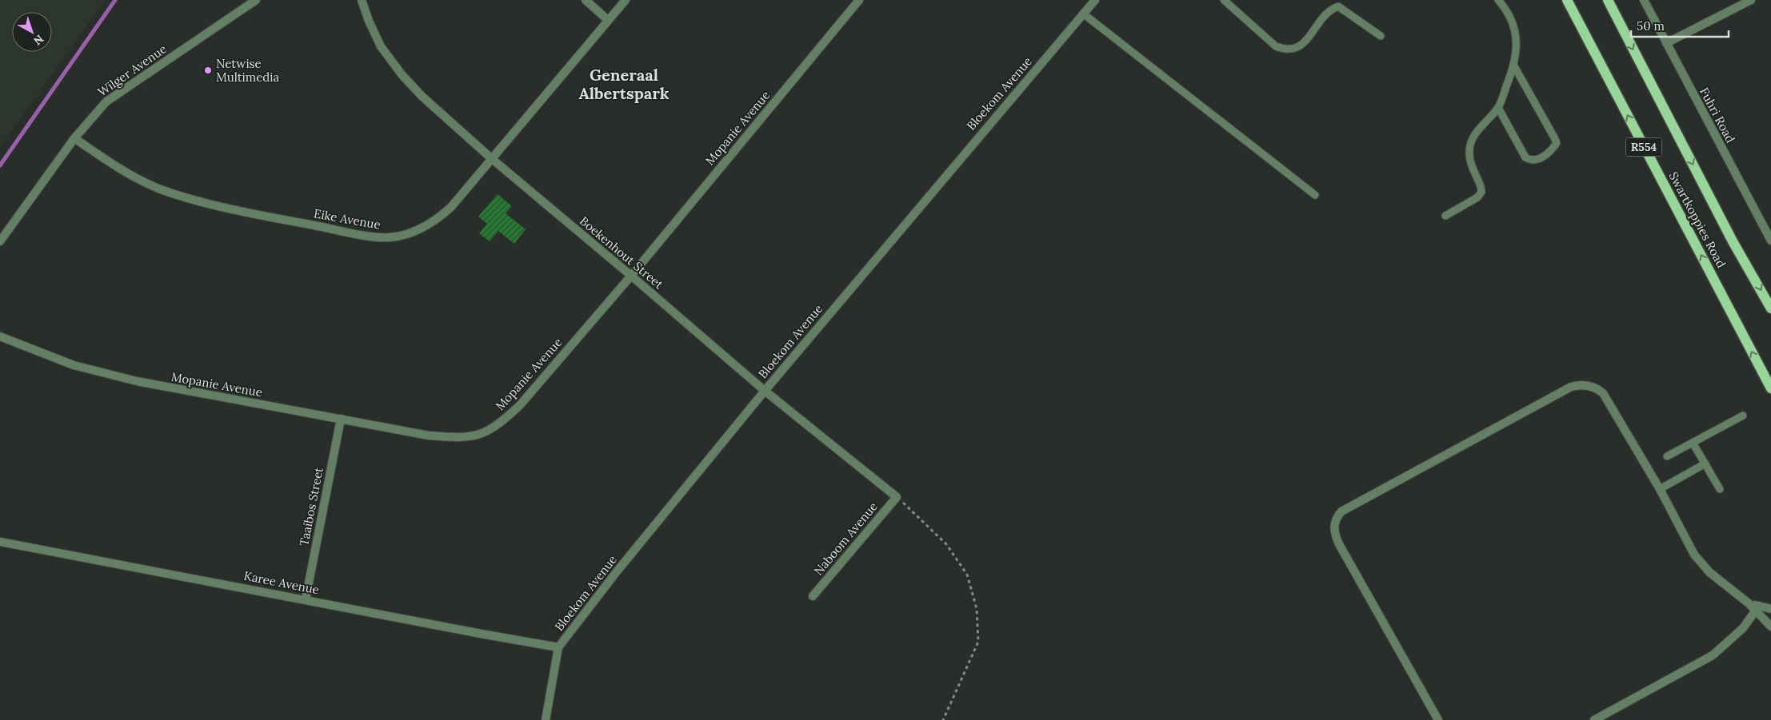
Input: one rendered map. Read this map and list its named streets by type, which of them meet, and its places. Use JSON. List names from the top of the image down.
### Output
{
  "streets": {
    "main road": ["R554", "Swartkoppies Road"],
    "street": [
      "Wilger Avenue",
      "Bloekom Avenue",
      "Fuhri Road",
      "Mopanie Avenue",
      "Eike Avenue",
      "Boekenhout Street",
      "Taaibos Street",
      "Naboom Avenue",
      "Karee Avenue"
    ]
  },
  "crossings": [
    ["Wilger Avenue", "Eike Avenue"],
    ["Bloekom Avenue", "Boekenhout Street"],
    ["Bloekom Avenue", "Karee Avenue"],
    ["Mopanie Avenue", "Boekenhout Street"],
    ["Mopanie Avenue", "Taaibos Street"],
    ["Eike Avenue", "Boekenhout Street"],
    ["Boekenhout Street", "Naboom Avenue"],
    ["Taaibos Street", "Karee Avenue"]
  ],
  "districts": ["Generaal Albertspark"],
  "places": ["Netwise Multimedia"],
  "scale_bar": "50 m",
  "north": "bottom right"
}
